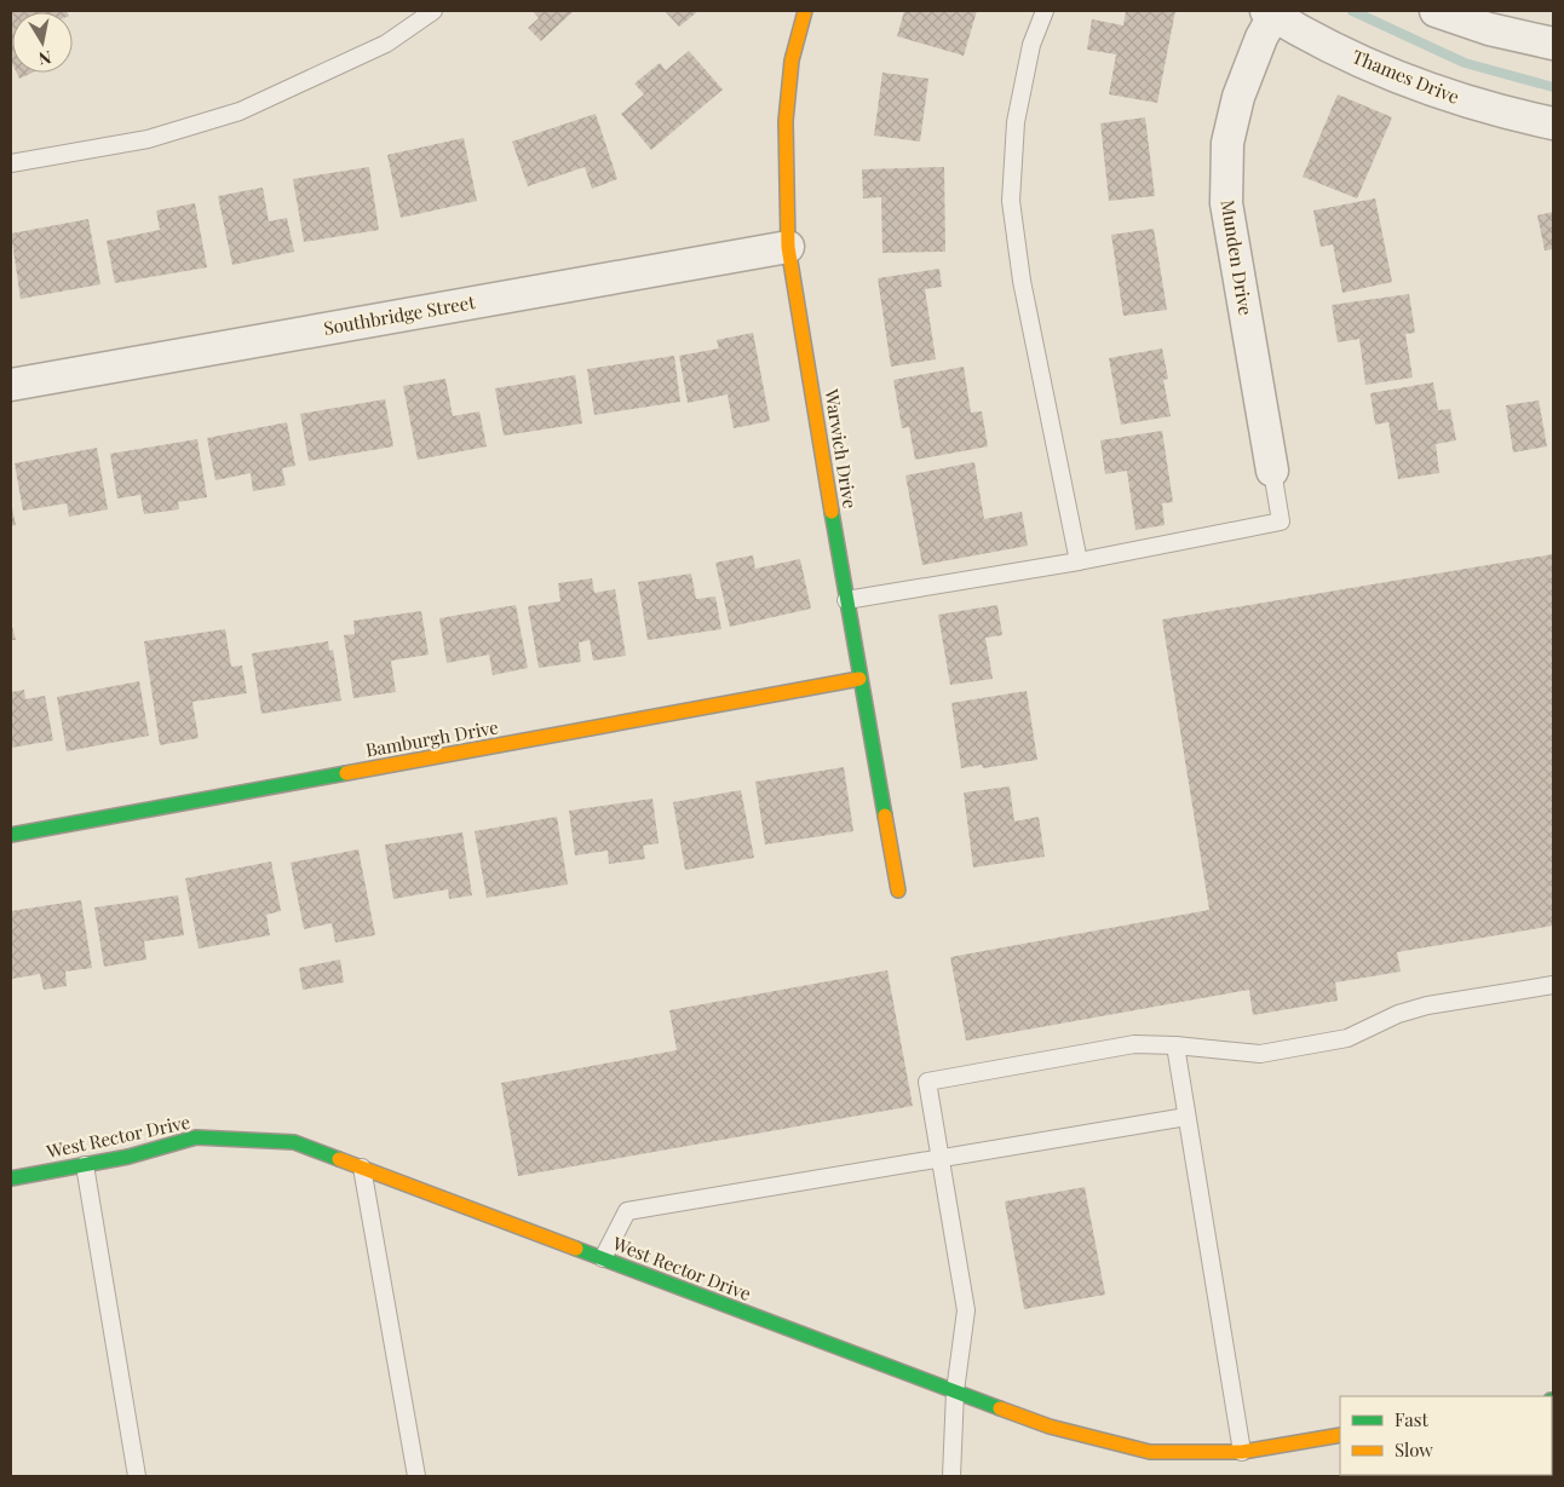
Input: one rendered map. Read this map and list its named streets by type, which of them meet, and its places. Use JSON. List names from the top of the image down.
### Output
{
  "streets": {
    "street": [
      "Thames Drive",
      "Munden Drive",
      "Southbridge Street",
      "Warwich Drive",
      "Bamburgh Drive",
      "West Rector Drive"
    ]
  },
  "crossings": [
    ["Thames Drive", "Munden Drive"],
    ["Southbridge Street", "Warwich Drive"],
    ["Warwich Drive", "Bamburgh Drive"]
  ],
  "legend": ["Fast", "Slow"],
  "north": "bottom"
}
